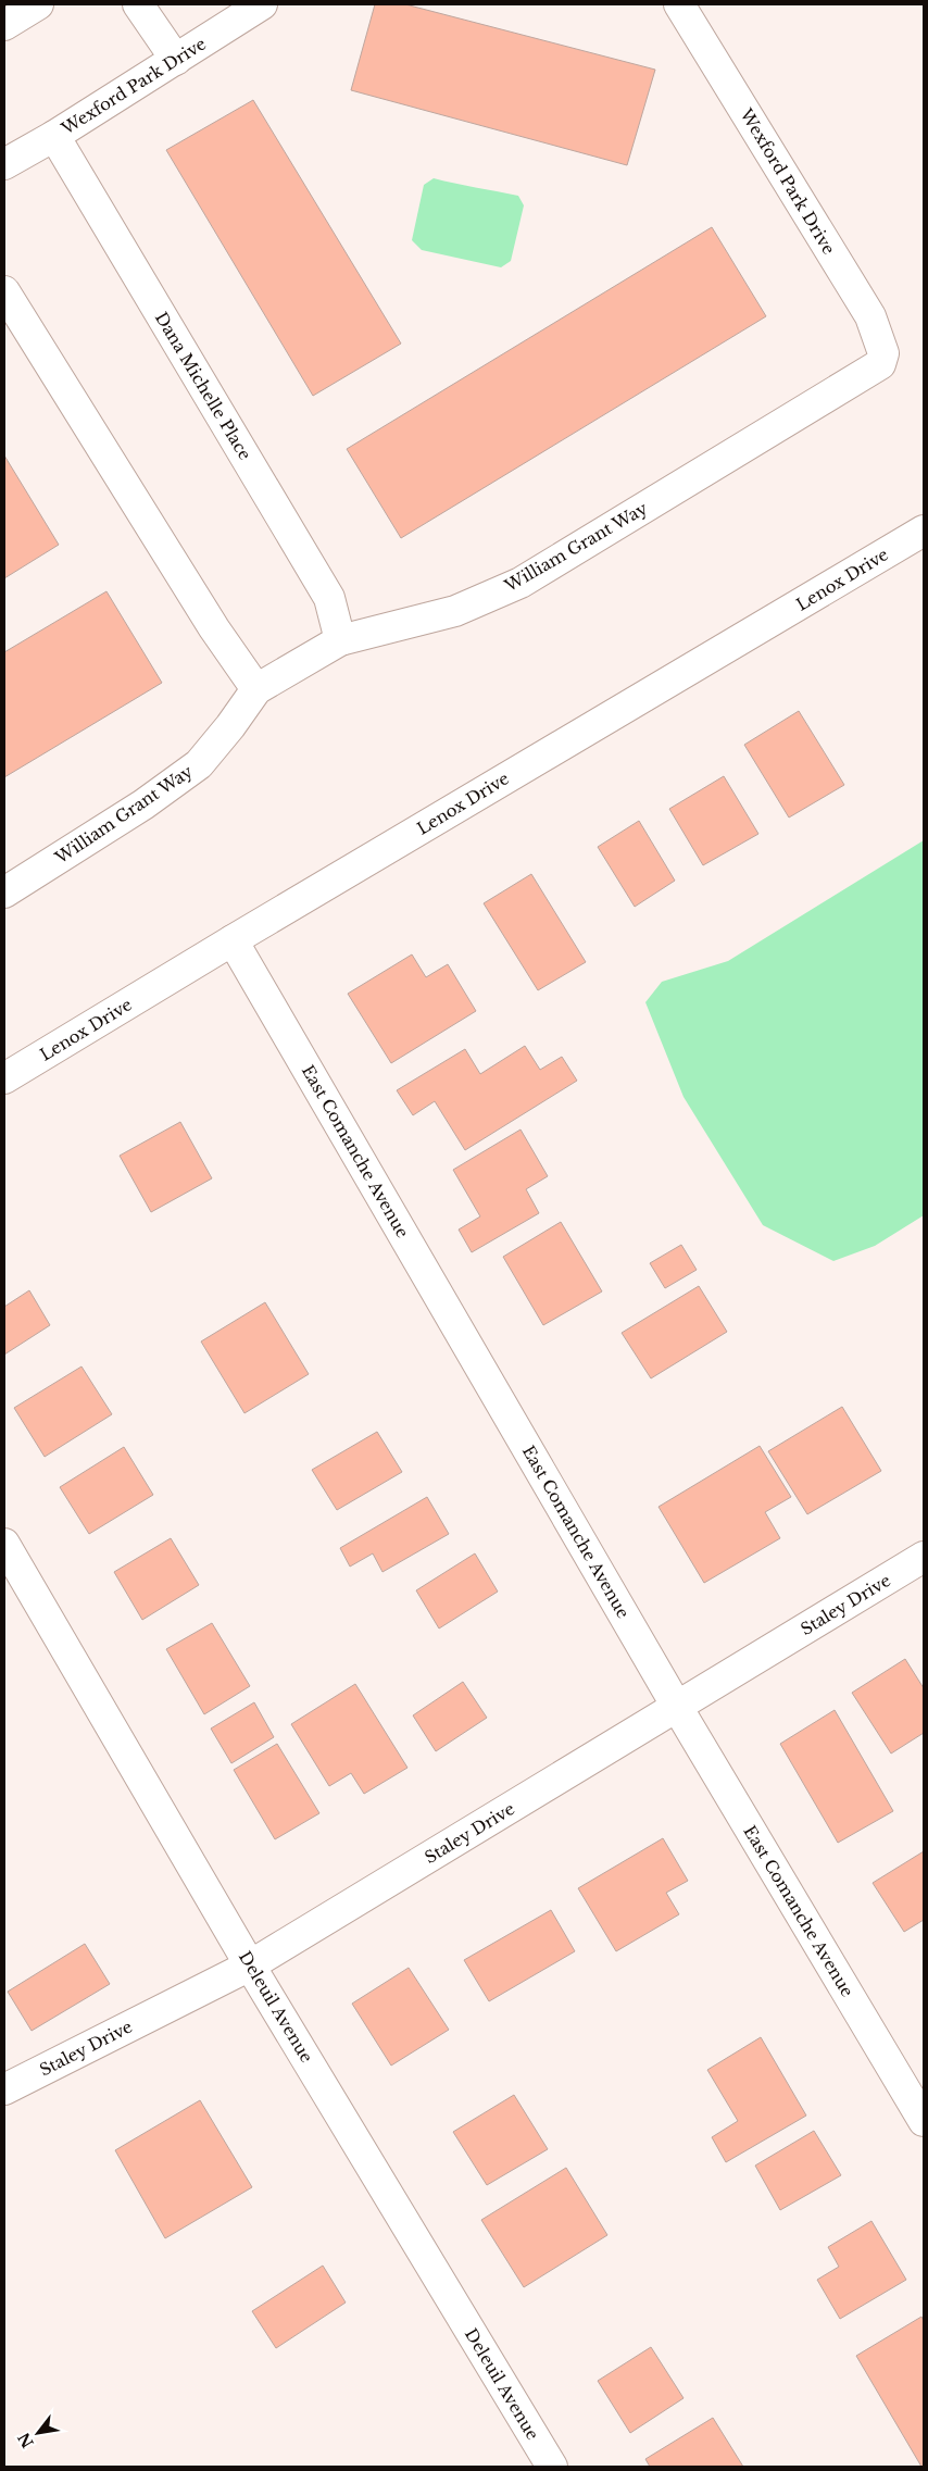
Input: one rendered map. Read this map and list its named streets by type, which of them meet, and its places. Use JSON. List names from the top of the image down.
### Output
{
  "streets": {
    "street": [
      "Wexford Park Drive",
      "Dana Michelle Place",
      "William Grant Way",
      "Lenox Drive",
      "East Comanche Avenue",
      "Staley Drive",
      "Deleuil Avenue"
    ]
  },
  "crossings": [
    ["Wexford Park Drive", "Dana Michelle Place"],
    ["Wexford Park Drive", "William Grant Way"],
    ["Dana Michelle Place", "William Grant Way"],
    ["Lenox Drive", "East Comanche Avenue"],
    ["East Comanche Avenue", "Staley Drive"],
    ["Staley Drive", "Deleuil Avenue"]
  ],
  "north": "bottom left"
}
